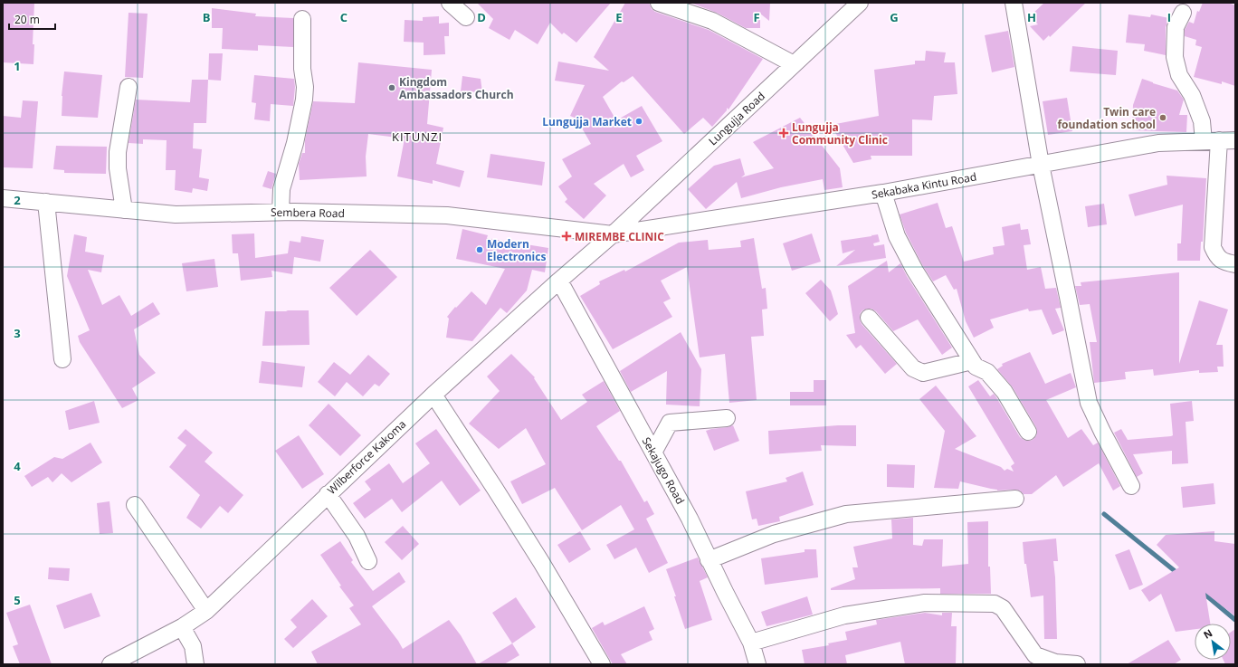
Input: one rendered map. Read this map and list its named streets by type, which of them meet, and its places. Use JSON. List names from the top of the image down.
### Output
{
  "streets": {
    "street": [
      "Lungujja Road",
      "Sekabaka Kintu Road",
      "Sembera Road",
      "Wilberforce Kakoma",
      "Sekajugo Road"
    ]
  },
  "crossings": [
    ["Lungujja Road", "Sekabaka Kintu Road"],
    ["Lungujja Road", "Sembera Road"],
    ["Lungujja Road", "Wilberforce Kakoma"],
    ["Sekabaka Kintu Road", "Sembera Road"],
    ["Sekabaka Kintu Road", "Wilberforce Kakoma"],
    ["Sembera Road", "Wilberforce Kakoma"],
    ["Wilberforce Kakoma", "Sekajugo Road"]
  ],
  "districts": ["KITUNZI"],
  "places": {
    "other": [
      "Kingdom Ambassadors Church",
      "Twin care foundation school",
      "Lungujja Market",
      "Modern Electronics"
    ],
    "health": ["Lungujja Community Clinic", "MIREMBE CLINIC"]
  },
  "scale_bar": "20 m",
  "north": "top left",
  "grid": {
    "columns": [
      "B",
      "C",
      "D",
      "E",
      "F",
      "G",
      "H",
      "I"
    ],
    "rows": [
      "1",
      "2",
      "3",
      "4",
      "5"
    ]
  }
}
